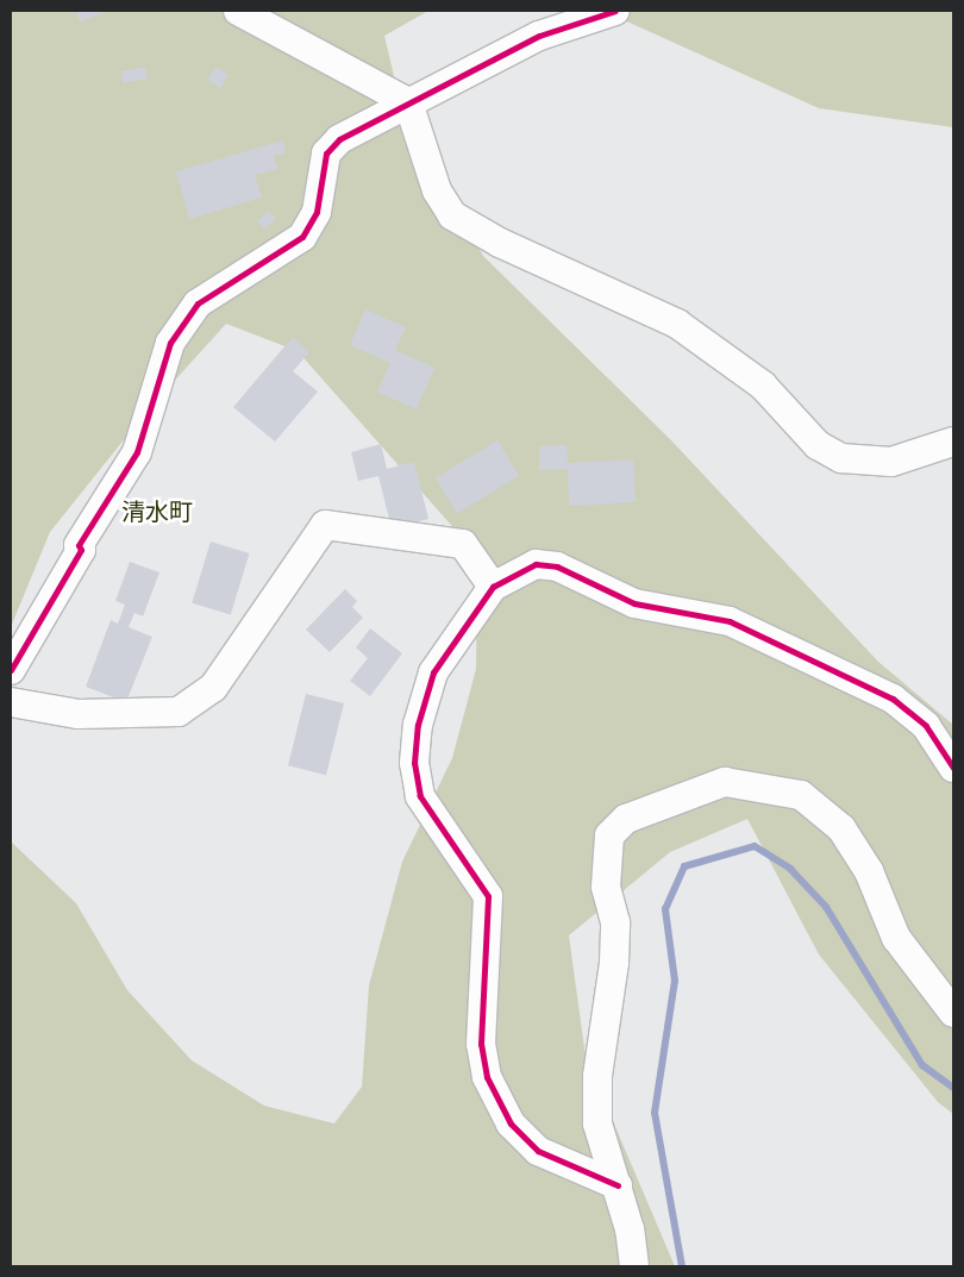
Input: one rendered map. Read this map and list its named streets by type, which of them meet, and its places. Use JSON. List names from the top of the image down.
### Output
{
  "districts": ["清水町"]
}
